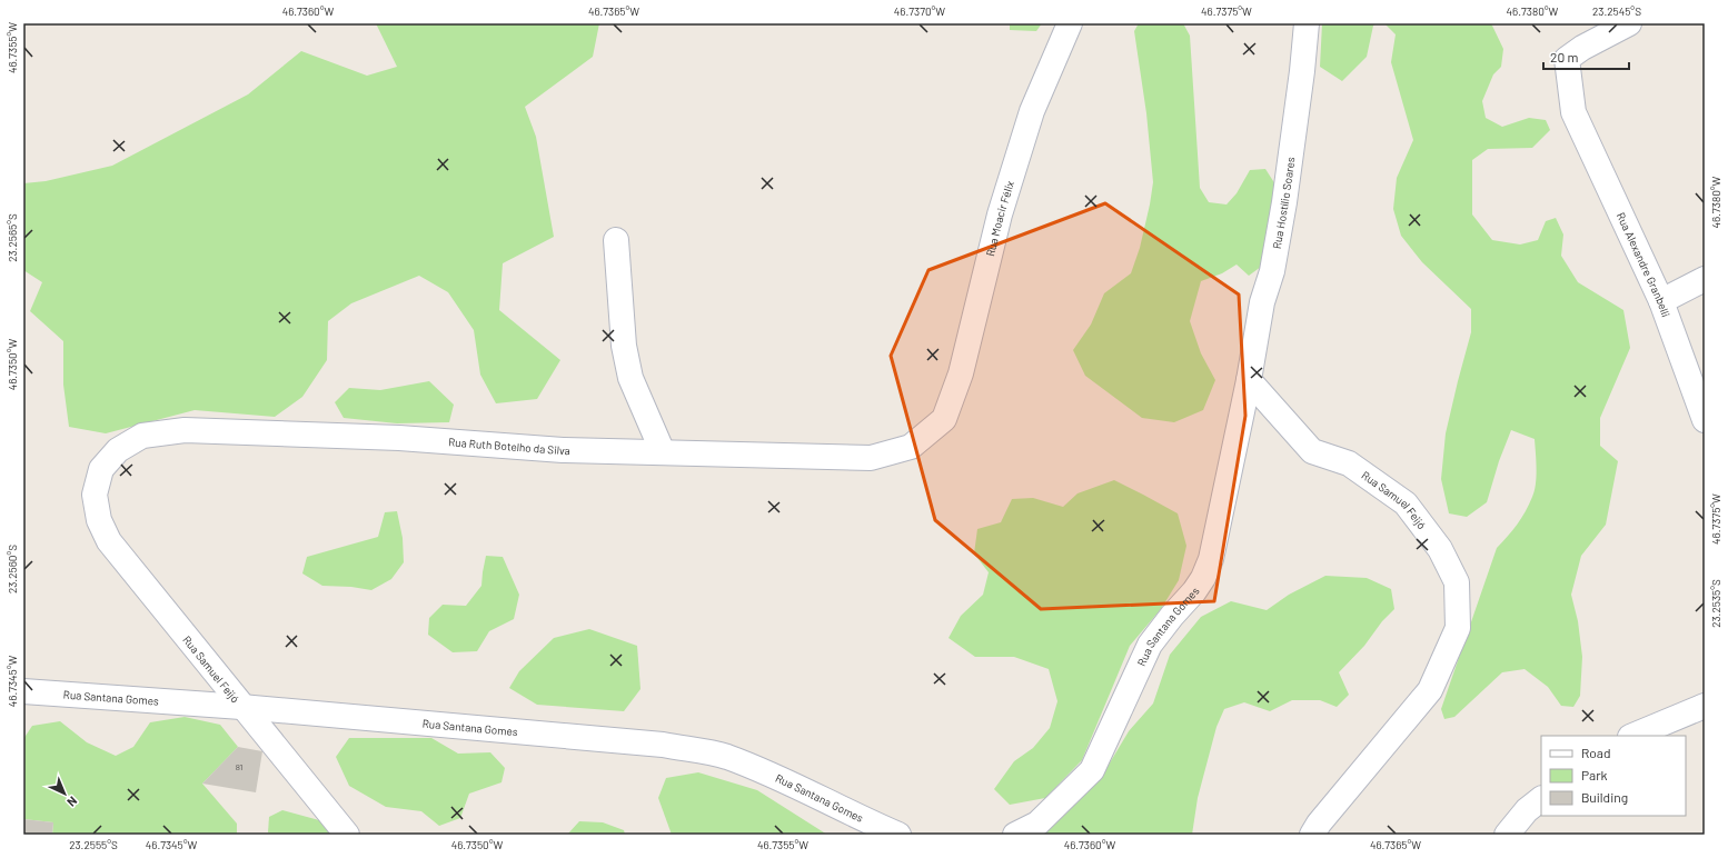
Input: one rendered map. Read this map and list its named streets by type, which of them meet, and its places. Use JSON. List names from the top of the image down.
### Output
{
  "streets": {
    "street": [
      "Rua Hostílio Soares",
      "Rua Moacir Félix",
      "Rua Alexandre Granbelli",
      "Rua Ruth Botelho da Silva",
      "Rua Samuel Feijó",
      "Rua Santana Gomes"
    ]
  },
  "crossings": [
    ["Rua Hostílio Soares", "Rua Samuel Feijó"],
    ["Rua Hostílio Soares", "Rua Santana Gomes"],
    ["Rua Moacir Félix", "Rua Ruth Botelho da Silva"],
    ["Rua Ruth Botelho da Silva", "Rua Samuel Feijó"],
    ["Rua Samuel Feijó", "Rua Santana Gomes"]
  ],
  "house_numbers": ["81"],
  "legend": ["Road", "Park", "Building"],
  "scale_bar": "20 m",
  "north": "bottom right",
  "coordinates": [
    "46.7360°W",
    "46.7365°W",
    "46.7370°W",
    "46.7375°W",
    "46.7380°W",
    "23.2545°S",
    "46.7355°W",
    "23.2565°S",
    "46.7350°W",
    "23.2560°S",
    "23.2535°S",
    "46.7345°W",
    "23.2555°S"
  ]
}
